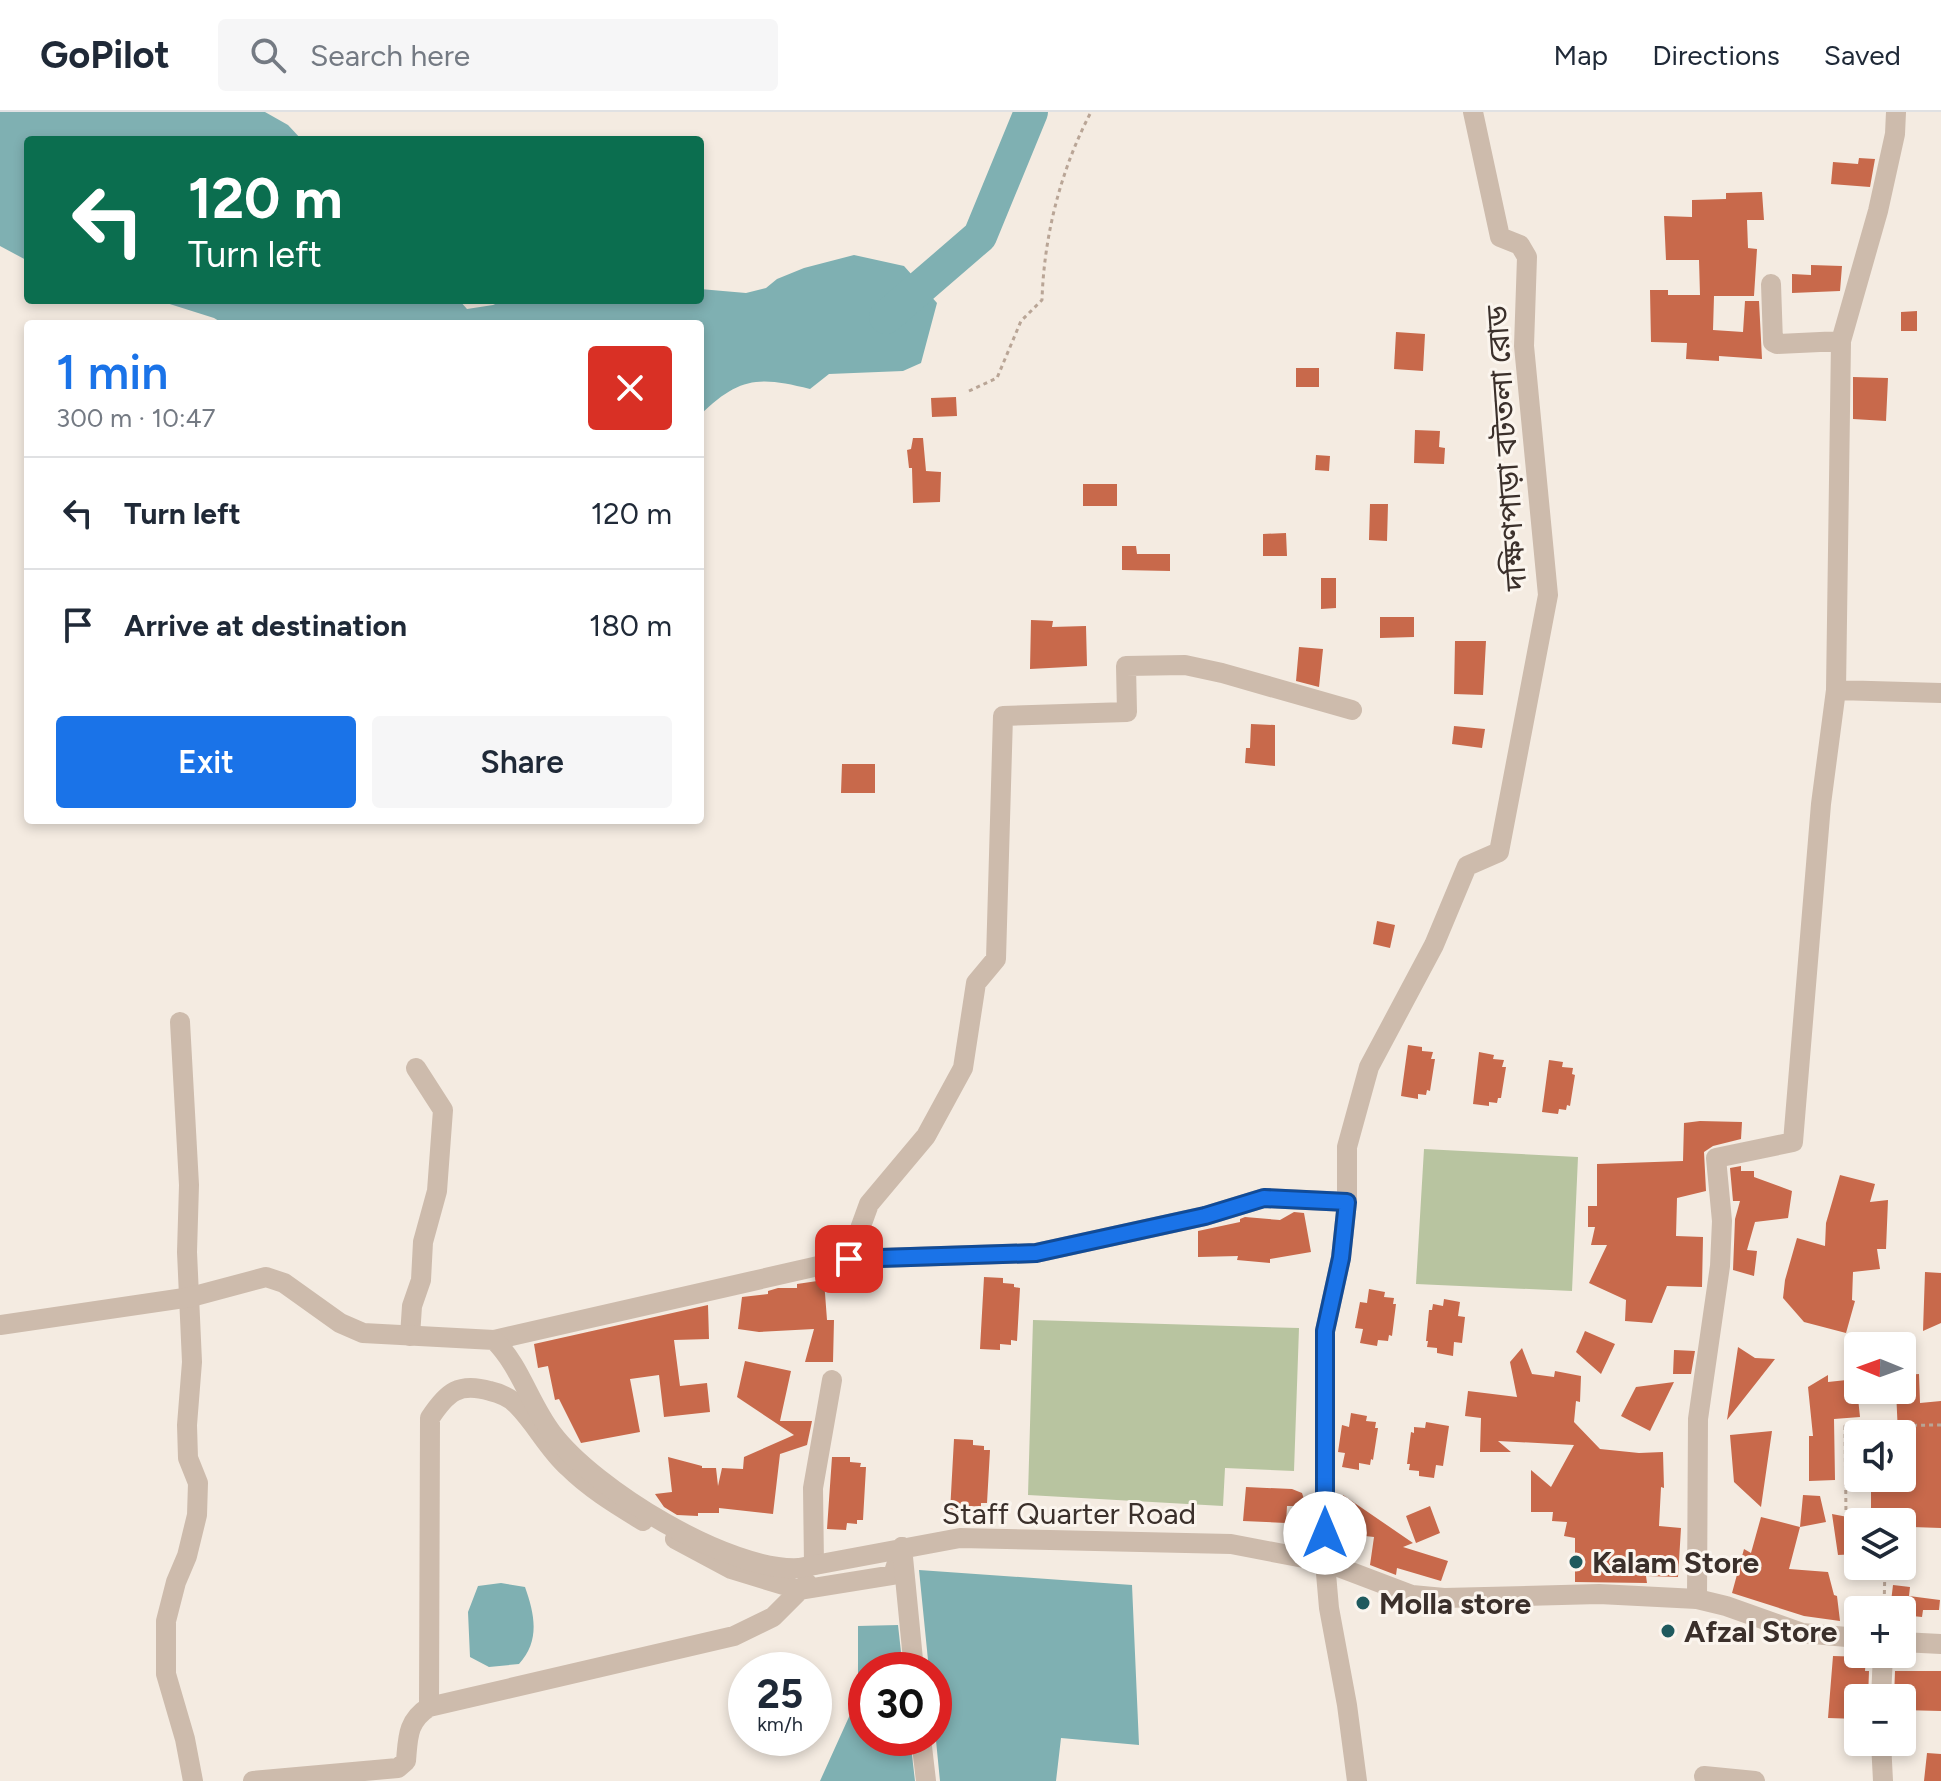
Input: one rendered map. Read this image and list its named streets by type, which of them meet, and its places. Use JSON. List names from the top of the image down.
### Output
{
  "streets": {
    "street": ["দক্ষিণপাড়া বটতলা রোড", "Staff Quarter Road"]
  },
  "crossings": [
    ["দক্ষিণপাড়া বটতলা রোড", "Staff Quarter Road"]
  ],
  "places": ["Kalam Store", "Molla store", "Afzal Store"],
  "north": "left",
  "page": {
    "header": "GoPilot",
    "search": "Search here",
    "nav": ["Map", "Directions", "Saved"],
    "turn": ["120 m", "Turn left"],
    "heading": ["1 min", "300 m · 10:47"],
    "list": [
      {
        "name": "Turn left",
        "value": "120 m"
      },
      {
        "name": "Arrive at destination",
        "value": "180 m"
      }
    ],
    "buttons": ["Exit", "Share"],
    "map_buttons": ["+", "−"],
    "speed": "25 km/h",
    "limit": "30"
  }
}
